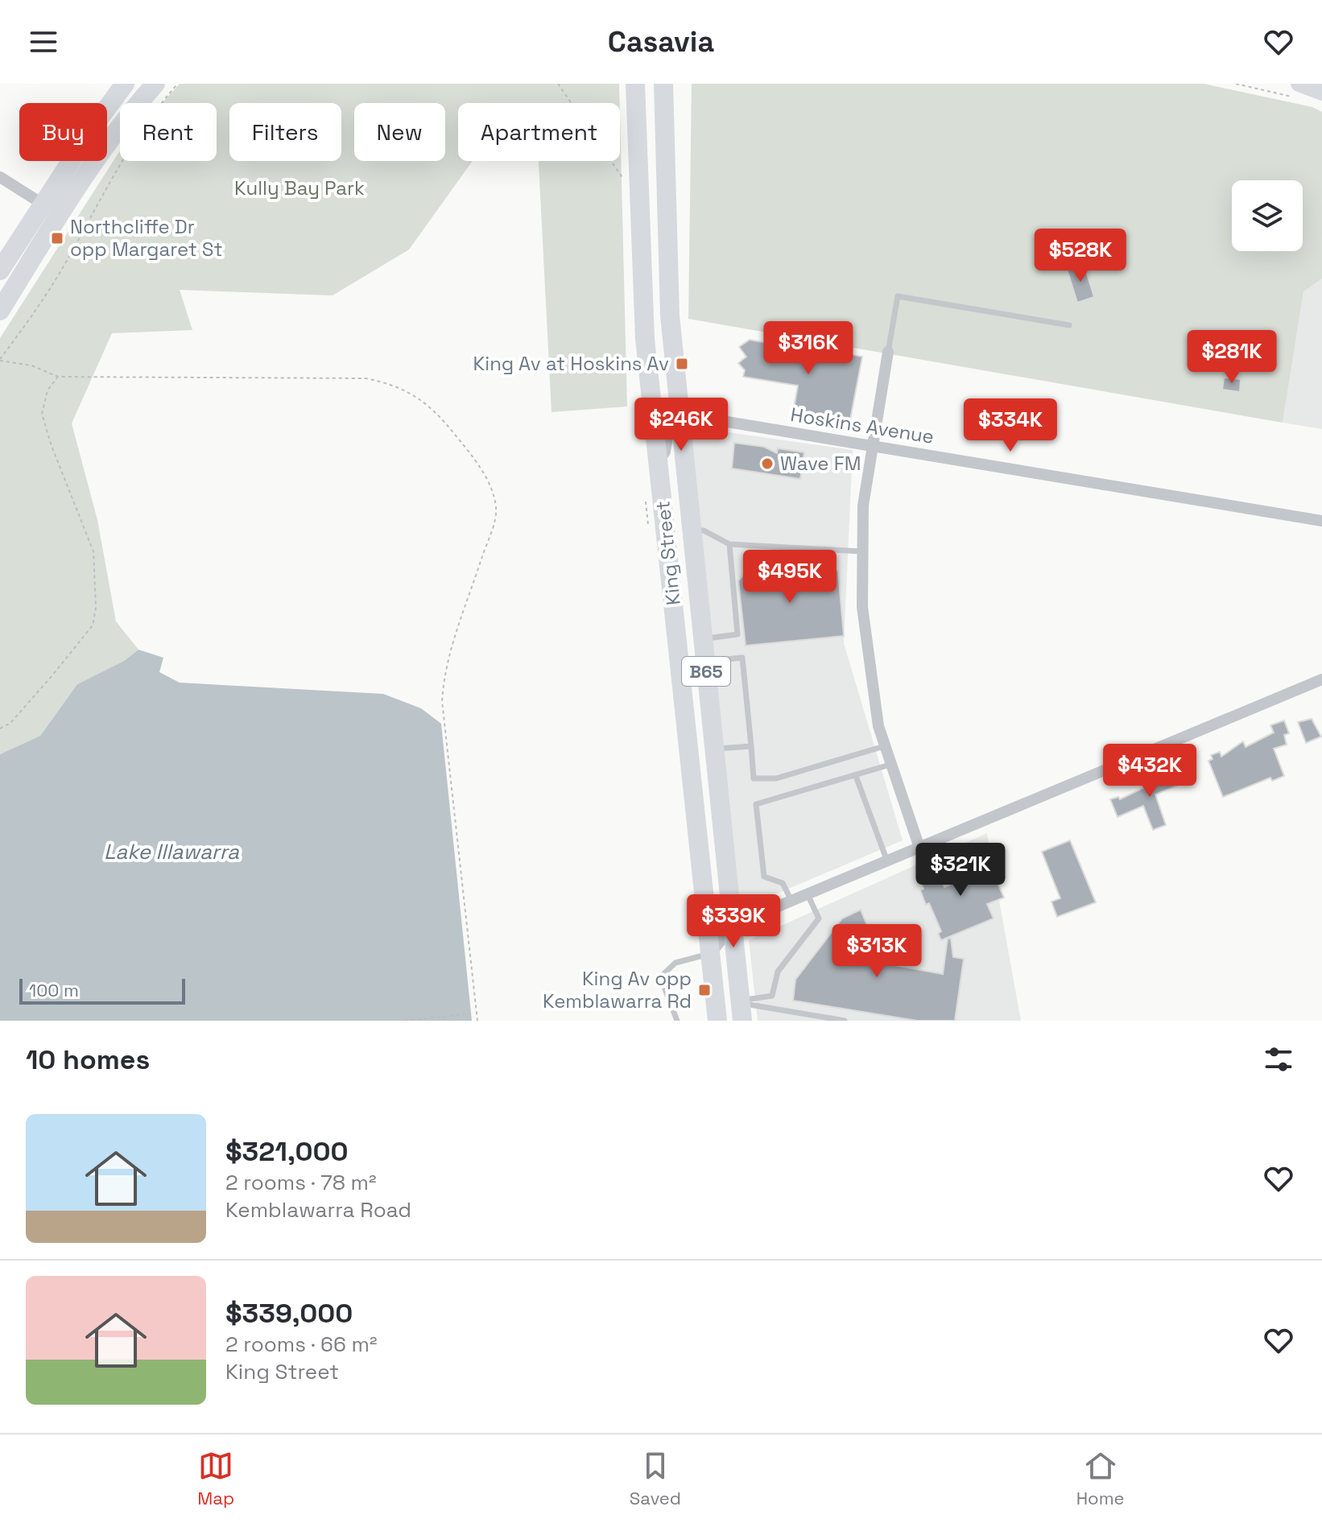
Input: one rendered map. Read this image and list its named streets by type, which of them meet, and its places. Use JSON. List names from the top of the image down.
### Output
{
  "streets": {
    "main road": ["King Street", "B65"],
    "street": ["Hoskins Avenue"]
  },
  "crossings": [
    ["Hoskins Avenue", "King Street"]
  ],
  "water": ["Lake Illawarra"],
  "parks": ["Kully Bay Park"],
  "places": {
    "transit": ["Northcliffe Dr opp Margaret St", "King Av at Hoskins Av", "King Av opp Kemblawarra Rd"],
    "other": ["Wave FM"]
  },
  "scale_bar": "100 m",
  "page": {
    "header": "Casavia",
    "chip": [
      "Buy",
      "Rent",
      "Filters",
      "New",
      "Apartment"
    ],
    "price": [
      "$528K",
      "$316K",
      "$281K",
      "$246K",
      "$334K",
      "$495K",
      "$432K",
      "$321K",
      "$339K",
      "$313K"
    ],
    "scale": "100 m",
    "heading": "10 homes",
    "list": [
      {
        "name": "$321,000",
        "note": "2 rooms · 78 m² · Kemblawarra Road"
      },
      {
        "name": "$339,000",
        "note": "2 rooms · 66 m² · King Street"
      }
    ],
    "tabs": ["Map", "Saved", "Home"]
  }
}
